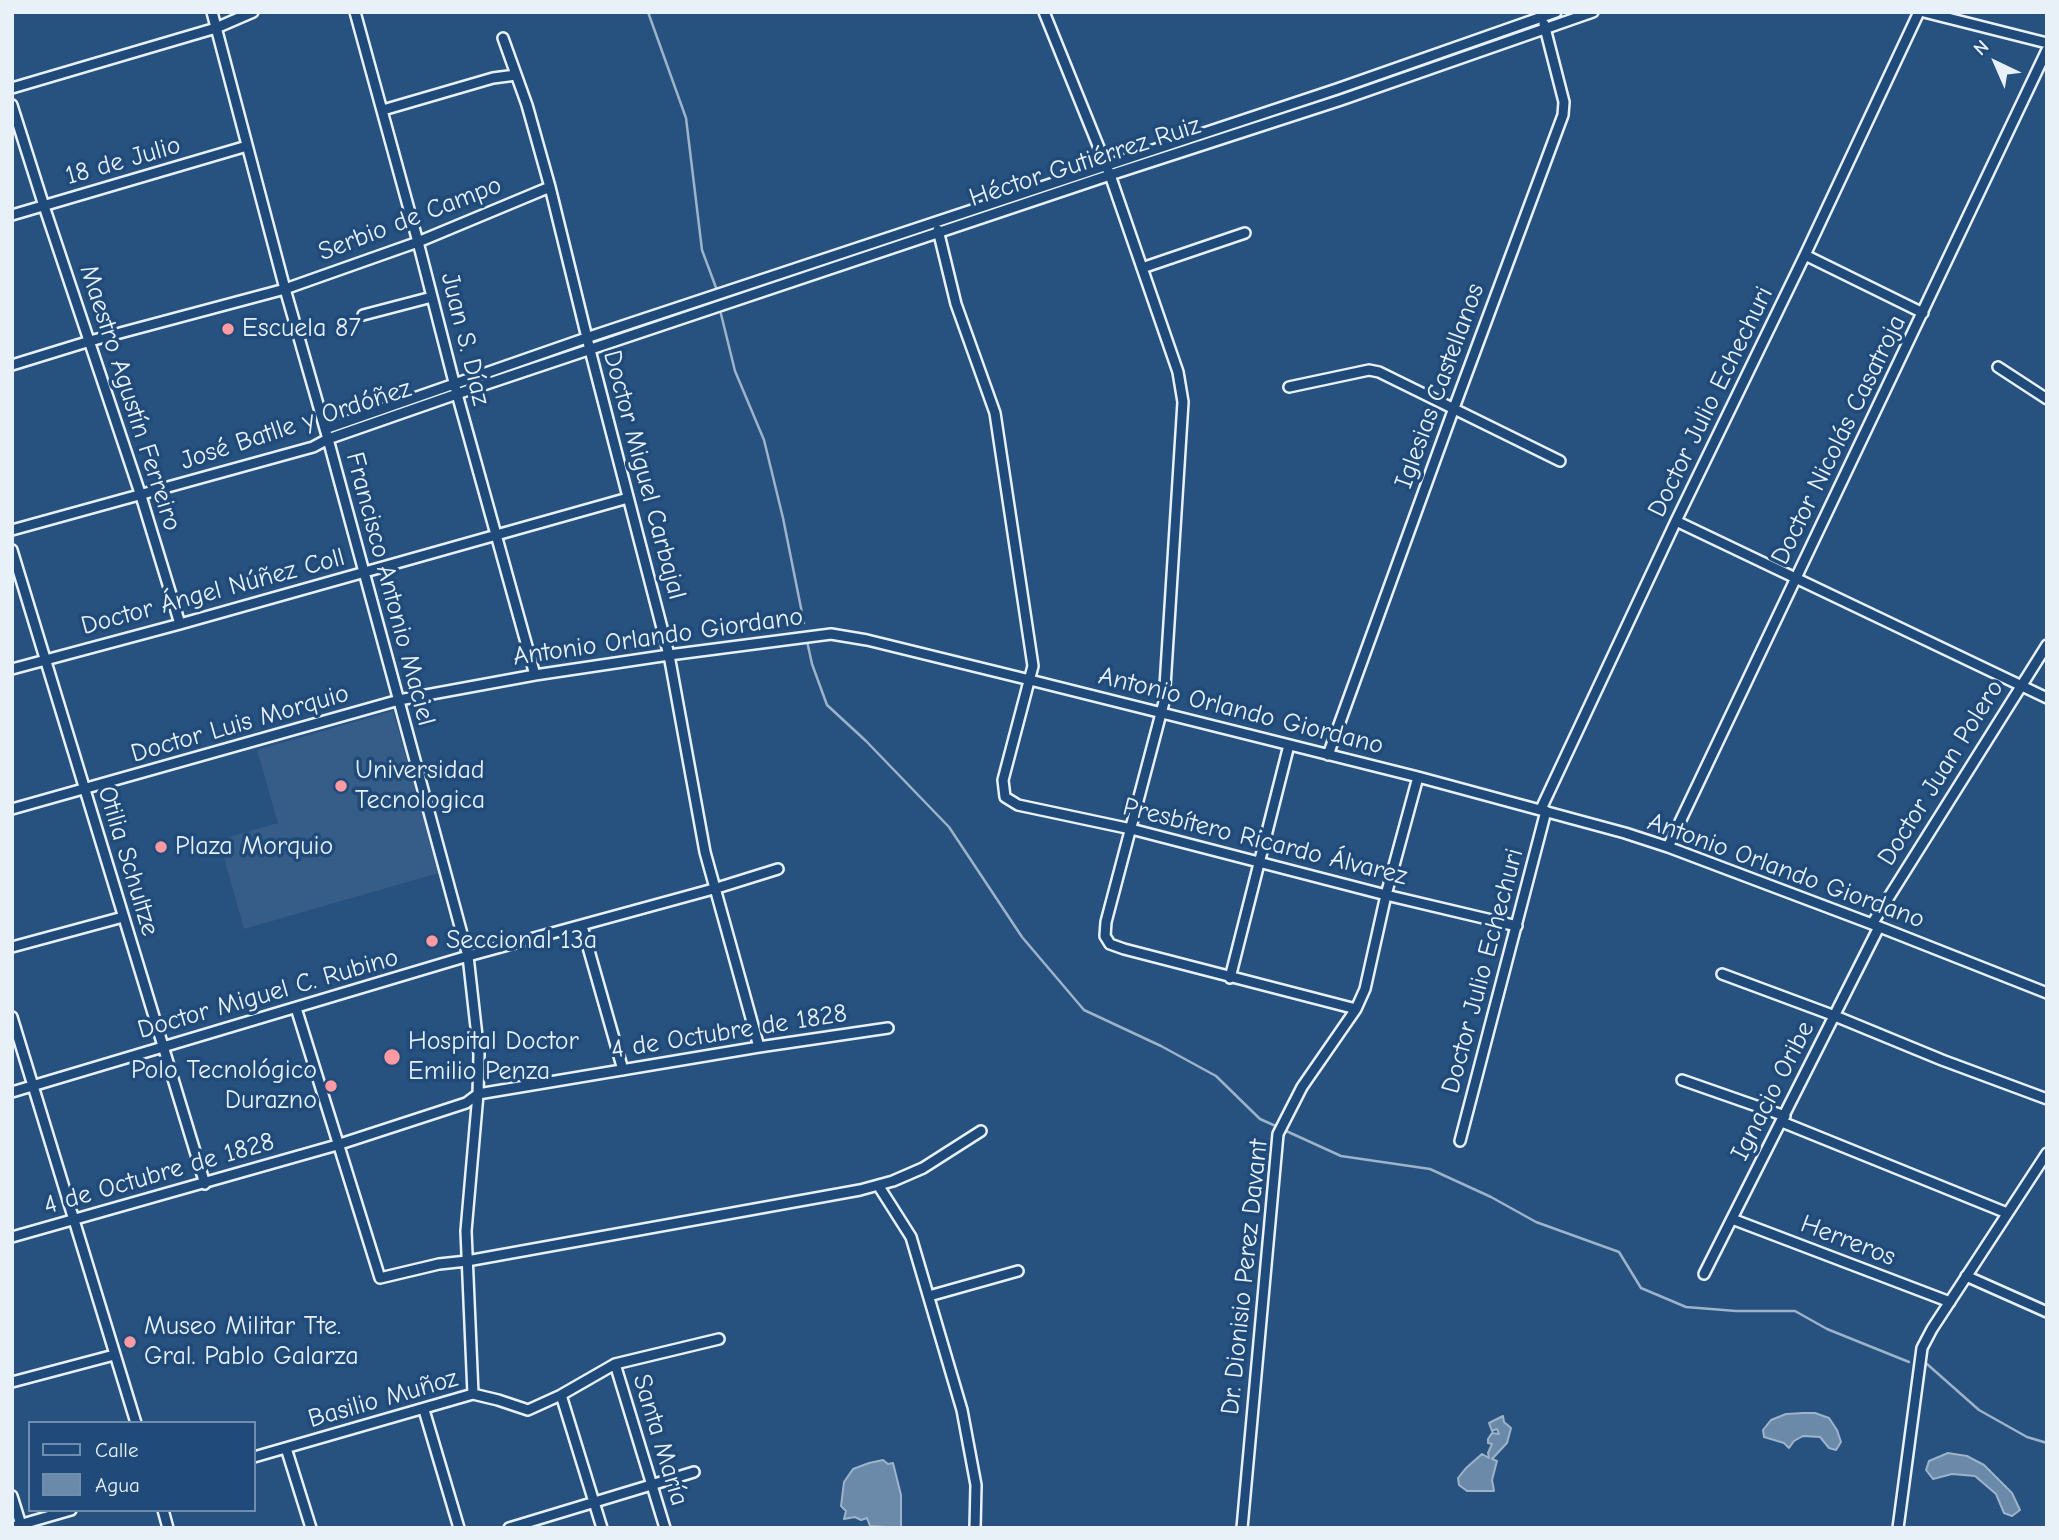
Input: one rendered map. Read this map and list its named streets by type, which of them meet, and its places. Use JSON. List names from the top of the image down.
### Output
{
  "streets": {
    "street": [
      "18 de Julio",
      "Héctor Gutiérrez Ruiz",
      "Serbio de Campo",
      "Juan S. Díaz",
      "Iglesias Castellanos",
      "Maestro Agustín Ferreiro",
      "Doctor Julio Echechuri",
      "José Batlle y Ordóñez",
      "Doctor Nicolás Casatroja",
      "Doctor Miguel Carbajal",
      "Francisco Antonio Maciel",
      "Doctor Ángel Núñez Coll",
      "Antonio Orlando Giordano",
      "Doctor Luis Morquio",
      "Doctor Juan Polero",
      "Presbítero Ricardo Álvarez",
      "Otilia Schultze",
      "Doctor Miguel C. Rubino",
      "4 de Octubre de 1828",
      "Ignacio Oribe",
      "Herreros",
      "Dr. Dionisio Perez Davant",
      "Basilio Muñoz",
      "Santa María"
    ]
  },
  "crossings": [
    ["18 de Julio", "Maestro Agustín Ferreiro"],
    ["18 de Julio", "Francisco Antonio Maciel"],
    ["Héctor Gutiérrez Ruiz", "Iglesias Castellanos"],
    ["Héctor Gutiérrez Ruiz", "José Batlle y Ordóñez"],
    ["Héctor Gutiérrez Ruiz", "Doctor Miguel Carbajal"],
    ["Serbio de Campo", "Juan S. Díaz"],
    ["Serbio de Campo", "Maestro Agustín Ferreiro"],
    ["Serbio de Campo", "Doctor Miguel Carbajal"],
    ["Serbio de Campo", "Francisco Antonio Maciel"],
    ["Juan S. Díaz", "José Batlle y Ordóñez"],
    ["Juan S. Díaz", "Doctor Ángel Núñez Coll"],
    ["Juan S. Díaz", "Antonio Orlando Giordano"],
    ["Iglesias Castellanos", "Antonio Orlando Giordano"],
    ["Maestro Agustín Ferreiro", "José Batlle y Ordóñez"],
    ["Maestro Agustín Ferreiro", "Doctor Ángel Núñez Coll"],
    ["Doctor Julio Echechuri", "Antonio Orlando Giordano"],
    ["Doctor Julio Echechuri", "Presbítero Ricardo Álvarez"],
    ["José Batlle y Ordóñez", "Doctor Miguel Carbajal"],
    ["José Batlle y Ordóñez", "Francisco Antonio Maciel"],
    ["Doctor Nicolás Casatroja", "Antonio Orlando Giordano"],
    ["Doctor Miguel Carbajal", "Doctor Ángel Núñez Coll"],
    ["Doctor Miguel Carbajal", "Antonio Orlando Giordano"],
    ["Doctor Miguel Carbajal", "Doctor Miguel C. Rubino"],
    ["Doctor Miguel Carbajal", "4 de Octubre de 1828"],
    ["Francisco Antonio Maciel", "Doctor Ángel Núñez Coll"],
    ["Francisco Antonio Maciel", "Antonio Orlando Giordano"],
    ["Francisco Antonio Maciel", "Doctor Luis Morquio"],
    ["Francisco Antonio Maciel", "Doctor Miguel C. Rubino"],
    ["Francisco Antonio Maciel", "4 de Octubre de 1828"],
    ["Francisco Antonio Maciel", "Basilio Muñoz"],
    ["Doctor Ángel Núñez Coll", "Otilia Schultze"],
    ["Antonio Orlando Giordano", "Doctor Luis Morquio"],
    ["Antonio Orlando Giordano", "Doctor Juan Polero"],
    ["Antonio Orlando Giordano", "Presbítero Ricardo Álvarez"],
    ["Antonio Orlando Giordano", "Ignacio Oribe"],
    ["Antonio Orlando Giordano", "Dr. Dionisio Perez Davant"],
    ["Doctor Luis Morquio", "Otilia Schultze"],
    ["Doctor Juan Polero", "Ignacio Oribe"],
    ["Presbítero Ricardo Álvarez", "Dr. Dionisio Perez Davant"],
    ["Otilia Schultze", "Doctor Miguel C. Rubino"],
    ["Otilia Schultze", "4 de Octubre de 1828"],
    ["Ignacio Oribe", "Herreros"],
    ["Basilio Muñoz", "Santa María"]
  ],
  "places": [
    "Escuela 87",
    "Universidad Tecnologica",
    "Plaza Morquio",
    "Seccional 13a",
    "Hospital Doctor Emilio Penza",
    "Polo Tecnológico Durazno",
    "Museo Militar Tte. Gral. Pablo Galarza"
  ],
  "legend": ["Calle", "Agua"],
  "north": "top left"
}
